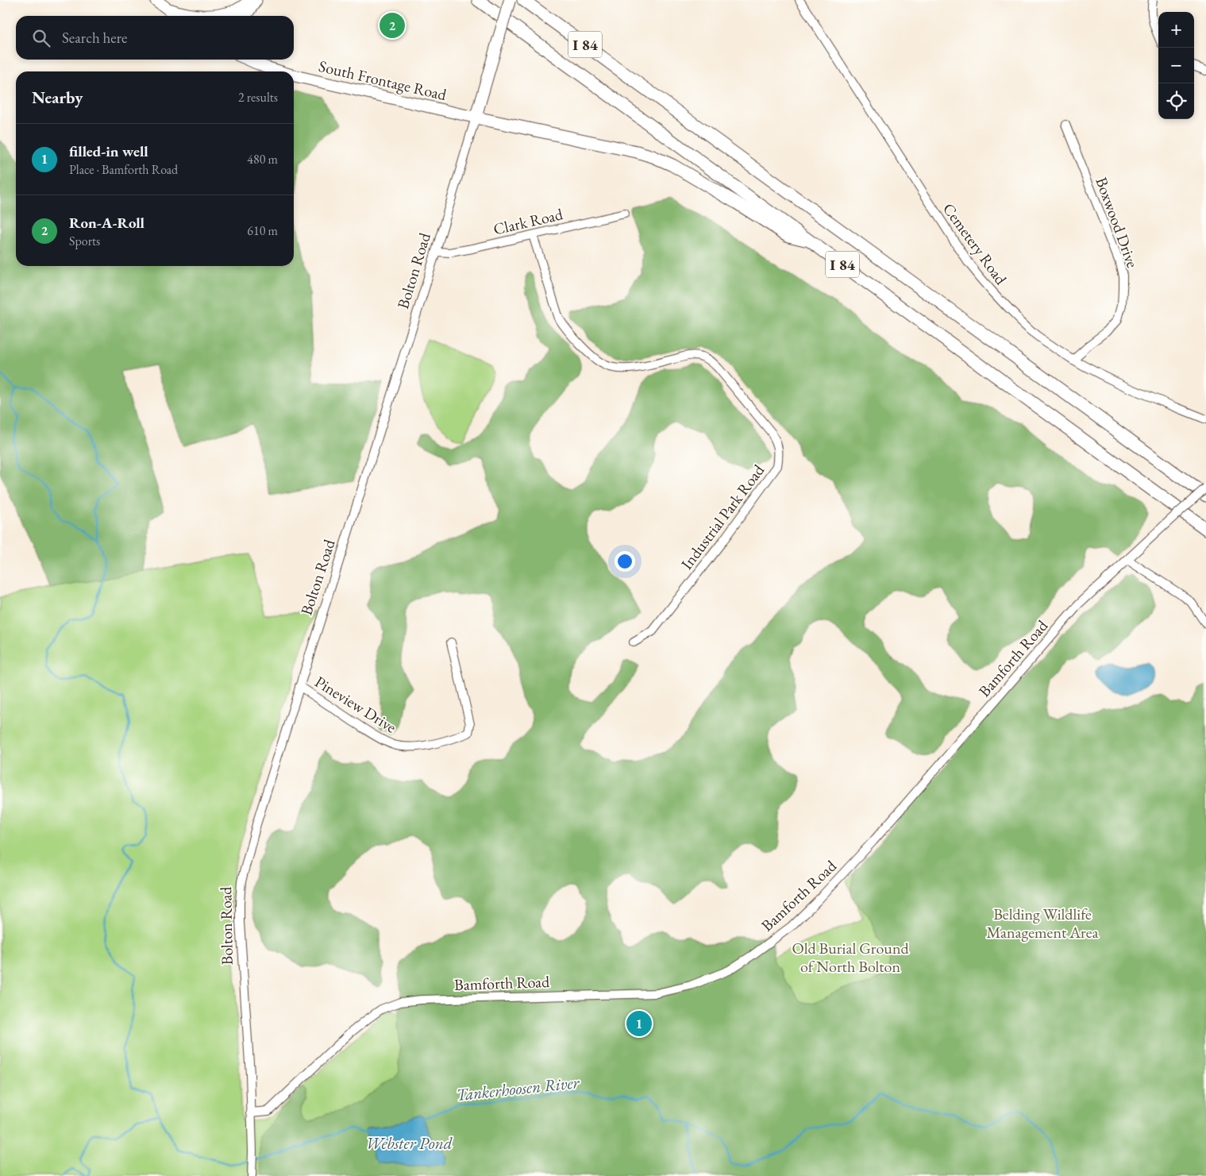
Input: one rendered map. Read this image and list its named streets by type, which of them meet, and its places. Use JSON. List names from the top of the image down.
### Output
{
  "streets": {
    "highway": ["I 84"],
    "main road": ["South Frontage Road", "Bolton Road"],
    "street": [
      "Clark Road",
      "Boxwood Drive",
      "Cemetery Road",
      "Industrial Park Road",
      "Bamforth Road",
      "Pineview Drive"
    ]
  },
  "crossings": [
    ["South Frontage Road", "Bolton Road"],
    ["Clark Road", "Bolton Road"],
    ["Clark Road", "Industrial Park Road"],
    ["Boxwood Drive", "Cemetery Road"],
    ["Bolton Road", "Bamforth Road"],
    ["Bolton Road", "Pineview Drive"]
  ],
  "water": ["Tankerhoosen River", "Webster Pond"],
  "parks": ["Belding Wildlife Management Area", "Old Burial Ground of North Bolton"],
  "page": {
    "pins": ["2", "1"],
    "map_buttons": ["+", "−"],
    "search": "Search here",
    "heading": ["Nearby", "2 results"],
    "list": [
      {
        "mark": "1",
        "name": "filled-in well",
        "note": "Place · Bamforth Road",
        "value": "480 m"
      },
      {
        "mark": "2",
        "name": "Ron-A-Roll",
        "note": "Sports",
        "value": "610 m"
      }
    ]
  }
}
